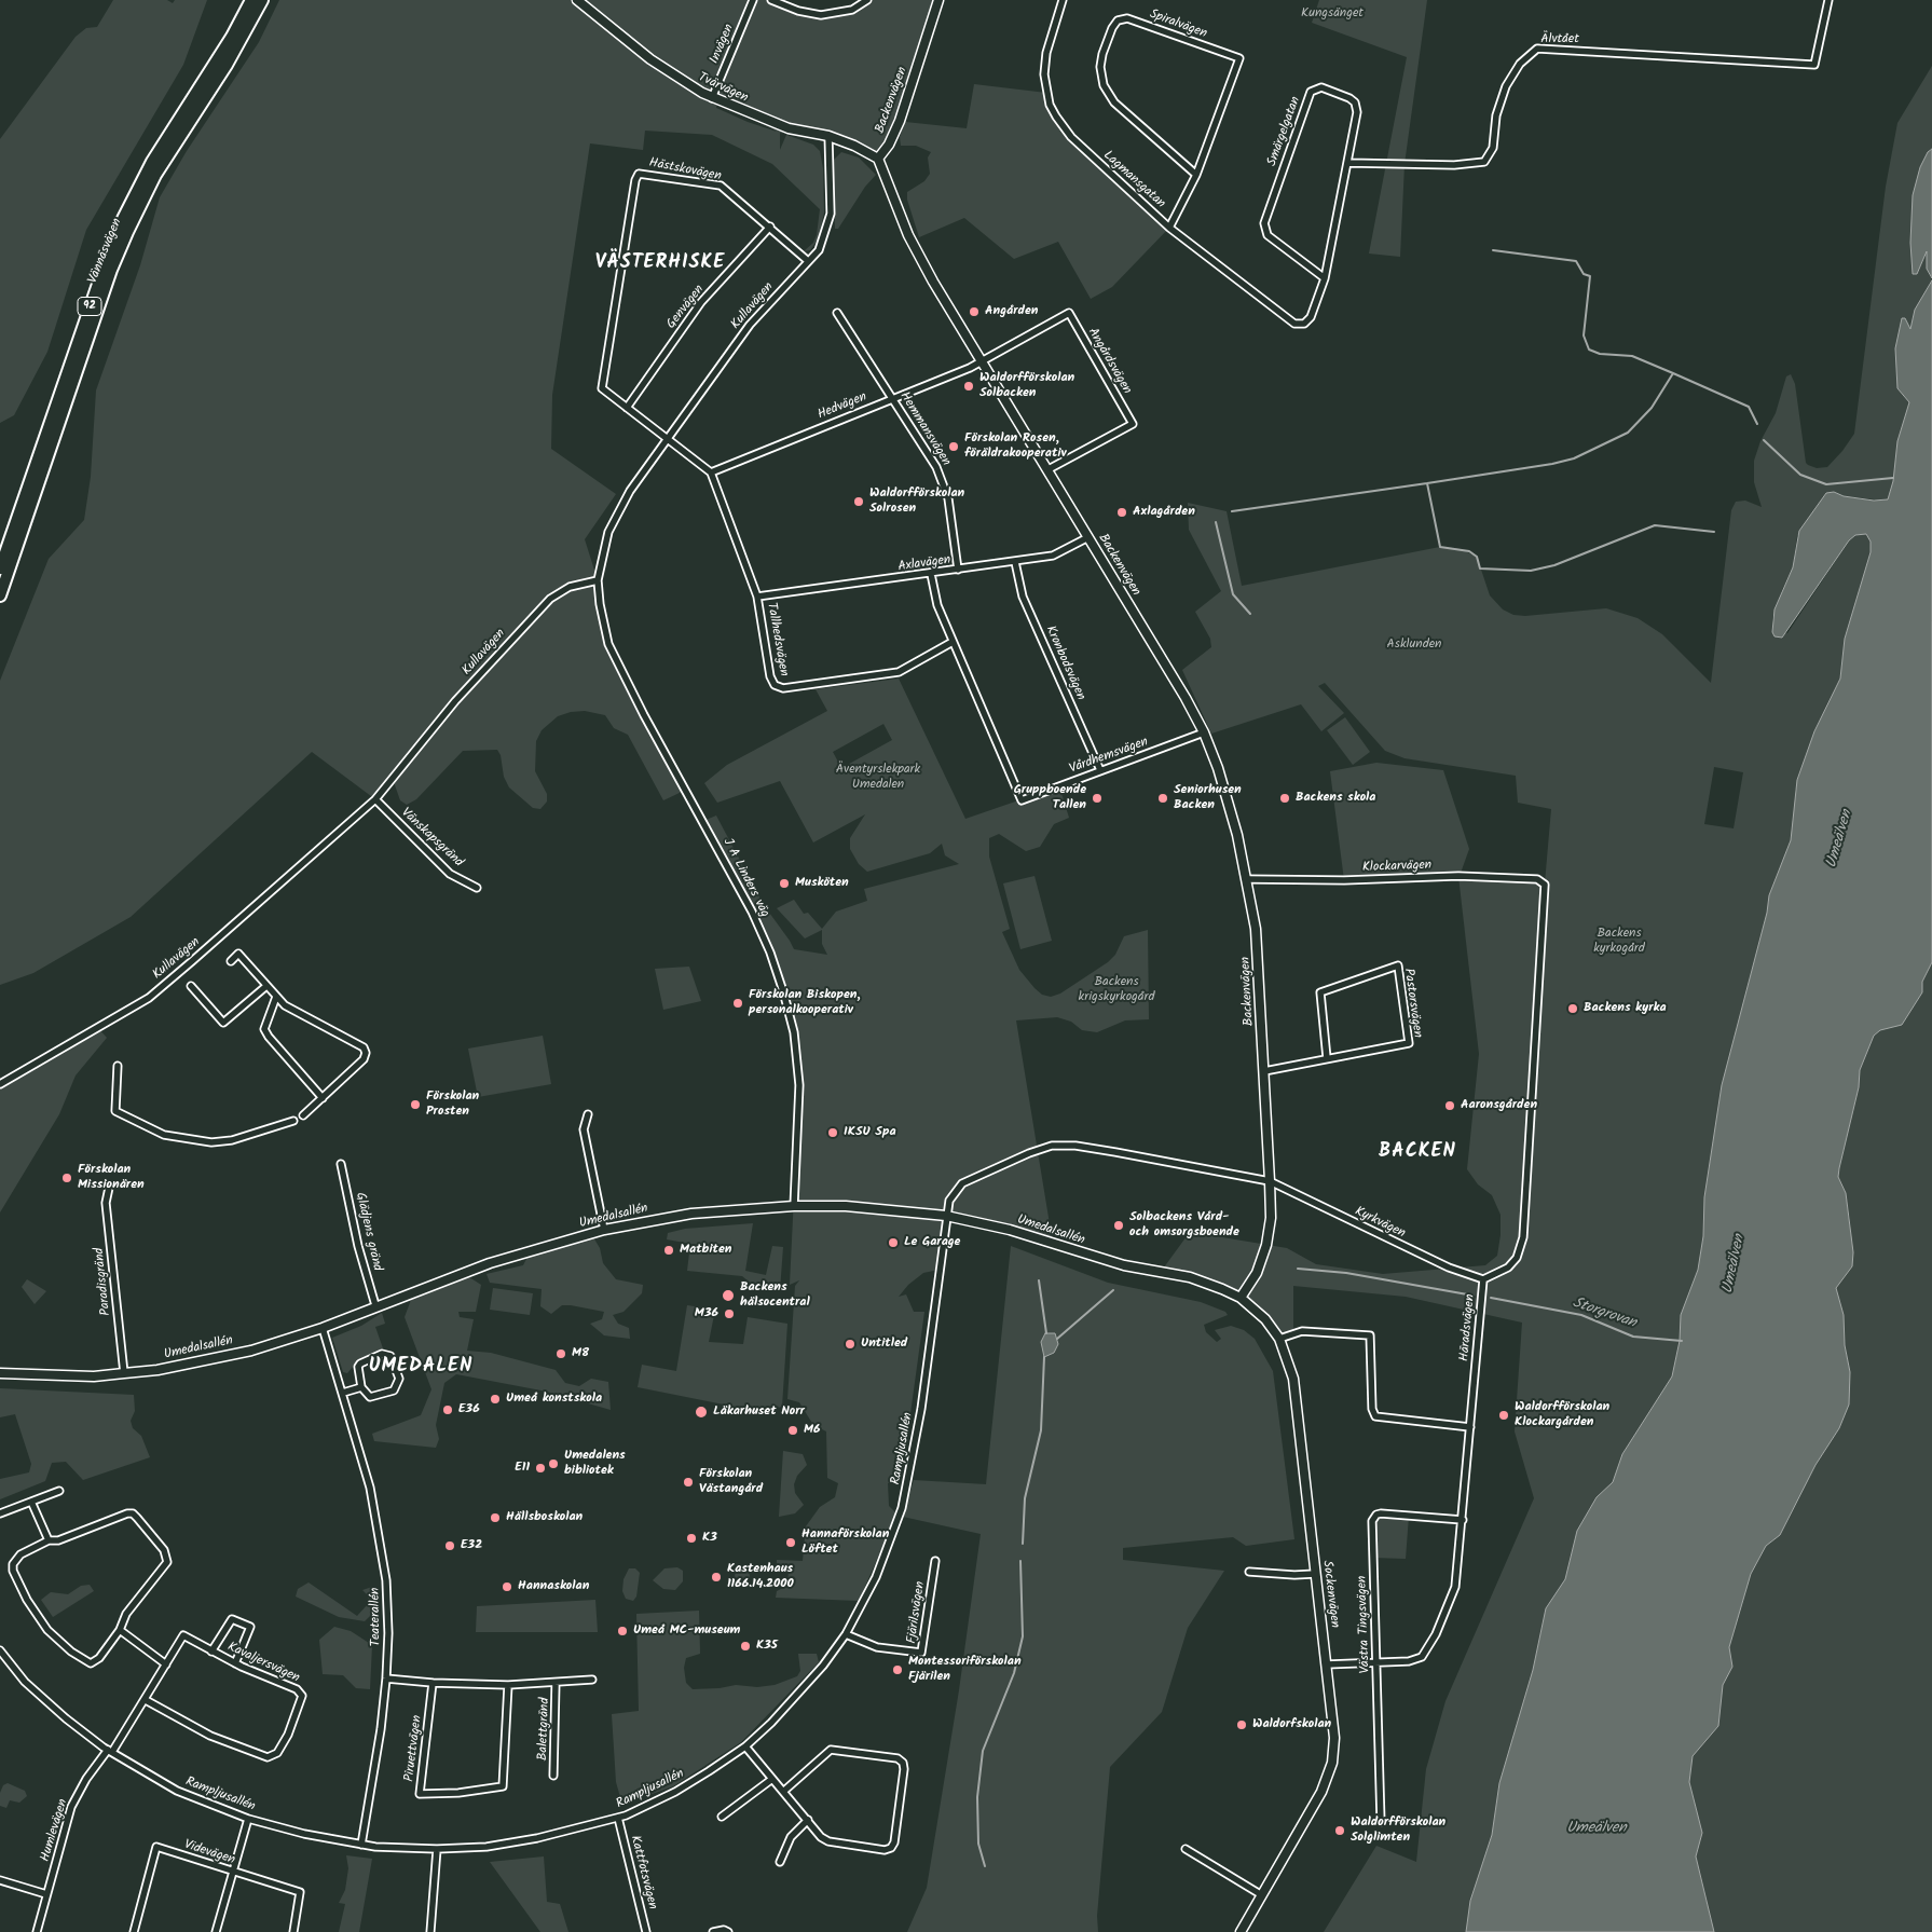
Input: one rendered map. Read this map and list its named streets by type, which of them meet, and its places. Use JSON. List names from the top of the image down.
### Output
{
  "streets": {
    "highway": ["Vännäsvägen", "92"],
    "street": [
      "Spiralvägen",
      "Älvtået",
      "Invägen",
      "Tvärvägen",
      "Backenvägen",
      "Smärgelgatan",
      "Hästskovägen",
      "Lagmansgatan",
      "Kullavägen",
      "Genvägen",
      "Angårdsvägen",
      "Hedvägen",
      "Hemmansvägen",
      "Axlavägen",
      "Tallhedsvägen",
      "Kronbodsvägen",
      "Vårdhemsvägen",
      "Vänskapsgränd",
      "Klockarvägen",
      "J A Linders väg",
      "Pastorsvägen",
      "Umedalsallén",
      "Kyrkvägen",
      "Glädjens gränd",
      "Paradisgränd",
      "Häradsvägen",
      "Rampljusallén",
      "Sockenvägen",
      "Fjärilsvägen",
      "Teaterallén",
      "Västra Tingsvägen",
      "Kavaljersvägen",
      "Balettgränd",
      "Piruettvägen",
      "Humlevägen",
      "Videvägen",
      "Kattfotsvägen"
    ]
  },
  "crossings": [
    ["Spiralvägen", "Lagmansgatan"],
    ["Älvtået", "Smärgelgatan"],
    ["Invägen", "Tvärvägen"],
    ["Tvärvägen", "Backenvägen"],
    ["Tvärvägen", "Kullavägen"],
    ["Backenvägen", "Angårdsvägen"],
    ["Backenvägen", "Hedvägen"],
    ["Backenvägen", "Axlavägen"],
    ["Backenvägen", "Vårdhemsvägen"],
    ["Backenvägen", "Klockarvägen"],
    ["Backenvägen", "Pastorsvägen"],
    ["Backenvägen", "Umedalsallén"],
    ["Backenvägen", "Kyrkvägen"],
    ["Backenvägen", "Sockenvägen"],
    ["Smärgelgatan", "Lagmansgatan"],
    ["Hästskovägen", "Kullavägen"],
    ["Hästskovägen", "Genvägen"],
    ["Kullavägen", "Vänskapsgränd"],
    ["Kullavägen", "J A Linders väg"],
    ["Angårdsvägen", "Hedvägen"],
    ["Hedvägen", "Hemmansvägen"],
    ["Hedvägen", "Tallhedsvägen"],
    ["Hemmansvägen", "Axlavägen"],
    ["Axlavägen", "Tallhedsvägen"],
    ["Axlavägen", "Kronbodsvägen"],
    ["Tallhedsvägen", "Vårdhemsvägen"],
    ["Kronbodsvägen", "Vårdhemsvägen"],
    ["Klockarvägen", "Häradsvägen"],
    ["J A Linders väg", "Umedalsallén"],
    ["Umedalsallén", "Glädjens gränd"],
    ["Umedalsallén", "Paradisgränd"],
    ["Umedalsallén", "Rampljusallén"],
    ["Umedalsallén", "Sockenvägen"],
    ["Umedalsallén", "Teaterallén"],
    ["Kyrkvägen", "Häradsvägen"],
    ["Häradsvägen", "Sockenvägen"],
    ["Häradsvägen", "Västra Tingsvägen"],
    ["Rampljusallén", "Fjärilsvägen"],
    ["Rampljusallén", "Teaterallén"],
    ["Rampljusallén", "Kavaljersvägen"],
    ["Rampljusallén", "Humlevägen"],
    ["Rampljusallén", "Kattfotsvägen"],
    ["Kavaljersvägen", "Humlevägen"]
  ],
  "districts": ["VÄSTERHISKE", "BACKEN", "UMEDALEN"],
  "water": ["Umeälven", "Storgrovan"],
  "parks": [
    "Kungsänget",
    "Asklunden",
    "Äventyrslekpark Umedalen",
    "Backens kyrkogård",
    "Backens krigskyrkogård"
  ],
  "places": [
    "Angården",
    "Waldorfförskolan Solbacken",
    "Förskolan Rosen, föräldrakooperativ",
    "Waldorfförskolan Solrosen",
    "Axlagården",
    "Gruppboende Tallen",
    "Seniorhusen Backen",
    "Backens skola",
    "Musköten",
    "Förskolan Biskopen, personalkooperativ",
    "Backens kyrka",
    "Förskolan Prosten",
    "Aaronsgården",
    "IKSU Spa",
    "Förskolan Missionären",
    "Solbackens Vård- och omsorgsboende",
    "Le Garage",
    "Matbiten",
    "Backens hälsocentral",
    "M36",
    "Untitled",
    "M8",
    "Umeå konstskola",
    "E36",
    "Läkarhuset Norr",
    "Waldorfförskolan Klockargården",
    "M6",
    "Umedalens bibliotek",
    "E11",
    "Förskolan Västangård",
    "Hällsboskolan",
    "K3",
    "Hannaförskolan Löftet",
    "E32",
    "Kastenhaus 1166.14.2000",
    "Hannaskolan",
    "Umeå MC-museum",
    "K35",
    "Montessoriförskolan Fjärilen",
    "Waldorfskolan",
    "Waldorfförskolan Solglimten"
  ]
}
